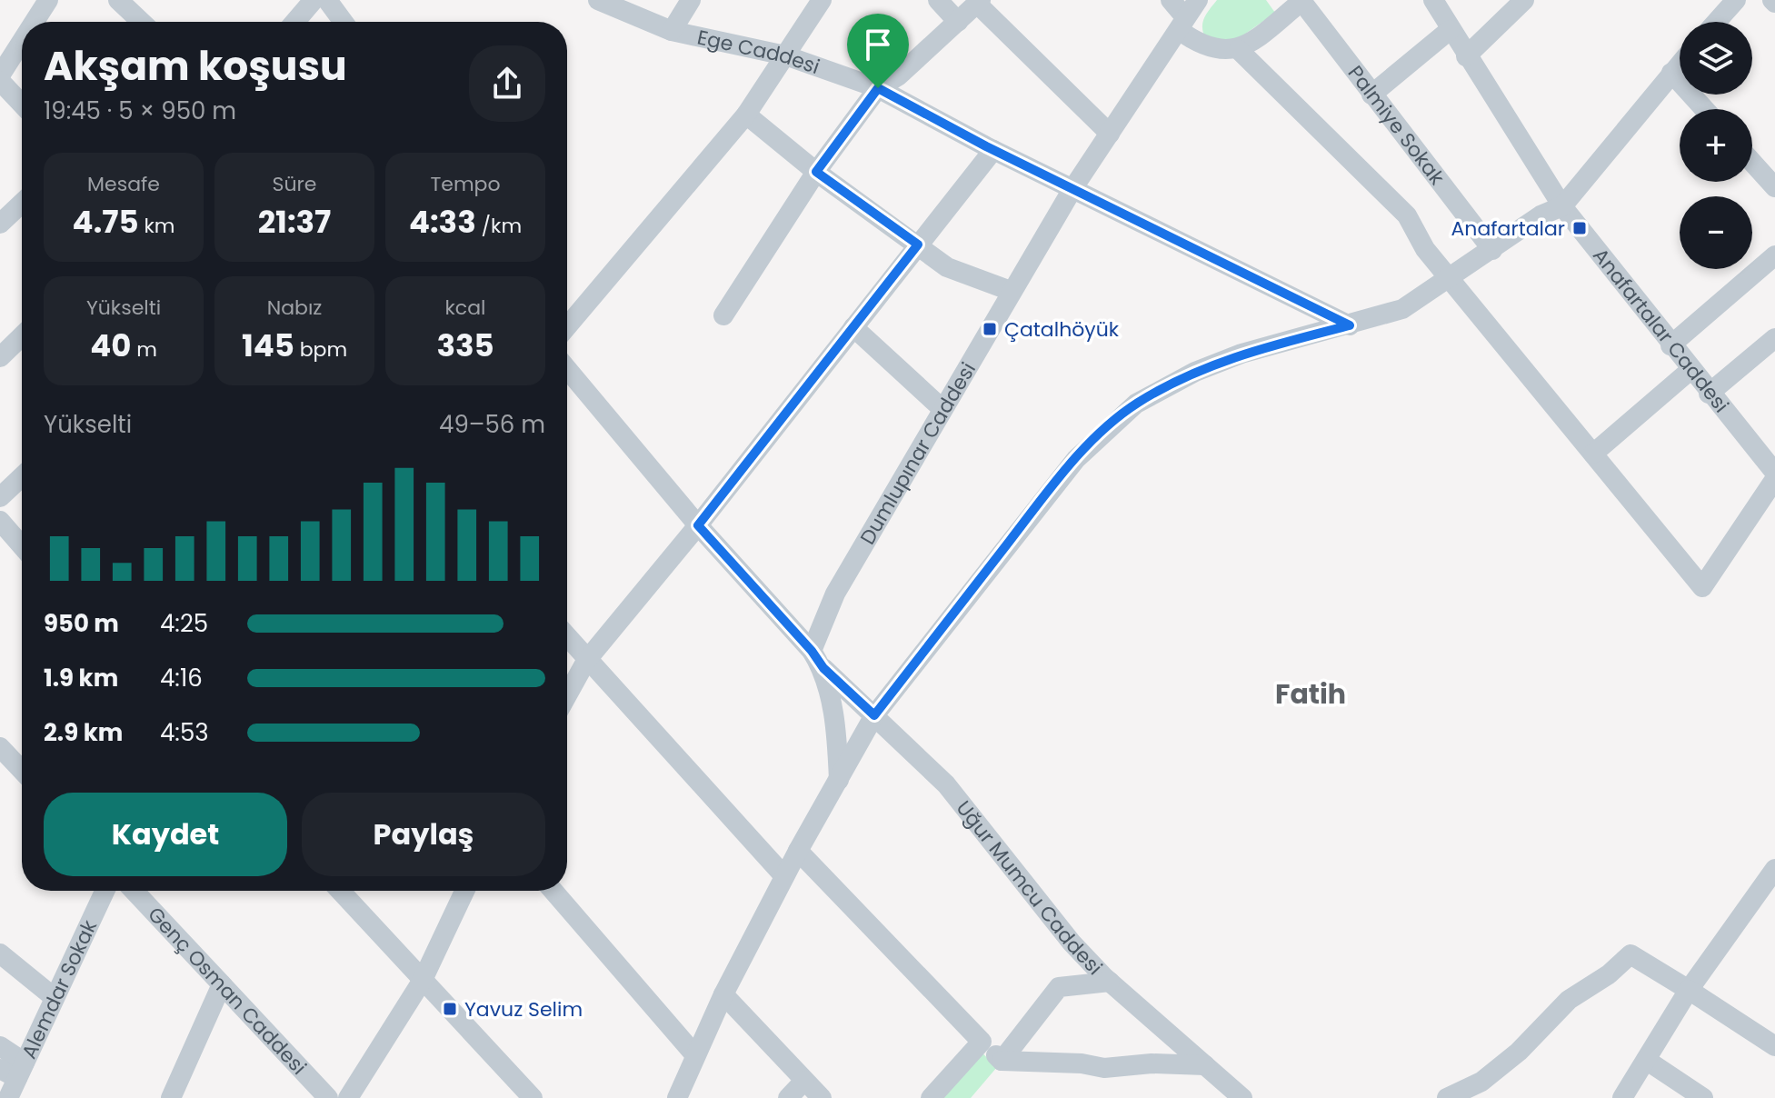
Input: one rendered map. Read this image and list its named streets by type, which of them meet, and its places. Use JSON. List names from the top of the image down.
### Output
{
  "streets": {
    "street": [
      "Ege Caddesi",
      "Palmiye Sokak",
      "Anafartalar Caddesi",
      "Dumlupınar Caddesi",
      "Uğur Mumcu Caddesi",
      "Alemdar Sokak",
      "Genç Osman Caddesi"
    ]
  },
  "crossings": [
    ["Ege Caddesi", "Dumlupınar Caddesi"],
    ["Dumlupınar Caddesi", "Uğur Mumcu Caddesi"]
  ],
  "districts": ["Fatih"],
  "places": {
    "transit": ["Anafartalar", "Çatalhöyük", "Yavuz Selim"]
  },
  "page": {
    "map_buttons": ["+", "−"],
    "heading": ["Akşam koşusu", "19:45 · 5 × 950 m"],
    "stats": [
      ["Mesafe", "4.75 km"],
      ["Süre", "21:37"],
      ["Tempo", "4:33 /km"],
      ["Yükselti", "40 m"],
      ["Nabız", "145 bpm"],
      ["kcal", "335"]
    ],
    "chart": ["Yükselti", "49–56 m"],
    "list": [
      {
        "name": "950 m",
        "note": "4:25"
      },
      {
        "name": "1.9 km",
        "note": "4:16"
      },
      {
        "name": "2.9 km",
        "note": "4:53"
      }
    ],
    "buttons": ["Kaydet", "Paylaş"]
  }
}
